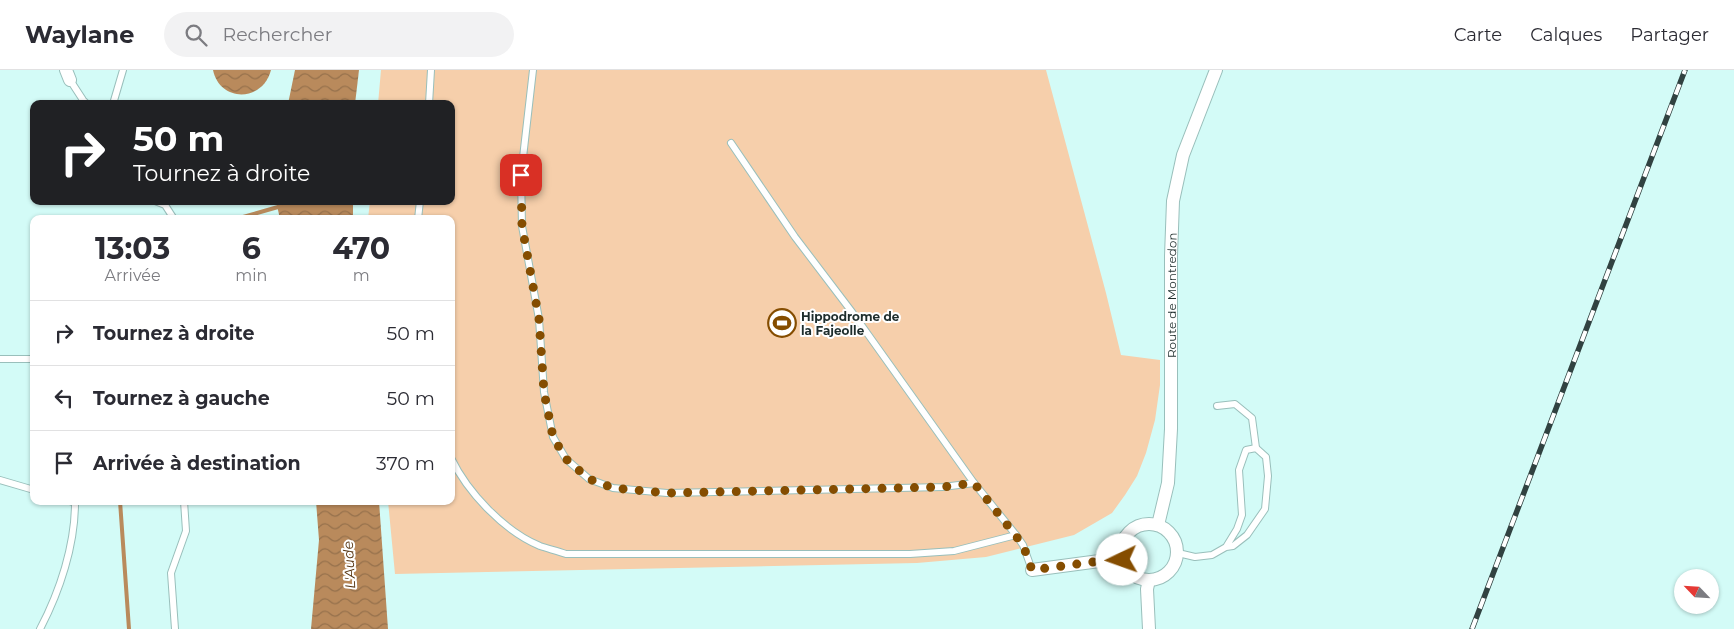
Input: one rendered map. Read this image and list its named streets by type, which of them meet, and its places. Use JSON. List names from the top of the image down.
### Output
{
  "streets": {
    "street": ["Route de Montredon"]
  },
  "water": ["L'Aude"],
  "places": {
    "sports": ["Hippodrome de la Fajeolle"]
  },
  "north": "top left",
  "page": {
    "header": "Waylane",
    "search": "Rechercher",
    "nav": ["Carte", "Calques", "Partager"],
    "turn": ["50 m", "Tournez à droite"],
    "eta": [
      "13:03",
      "Arrivée",
      "6",
      "min",
      "470",
      "m"
    ],
    "list": [
      {
        "name": "Tournez à droite",
        "value": "50 m"
      },
      {
        "name": "Tournez à gauche",
        "value": "50 m"
      },
      {
        "name": "Arrivée à destination",
        "value": "370 m"
      }
    ]
  }
}
